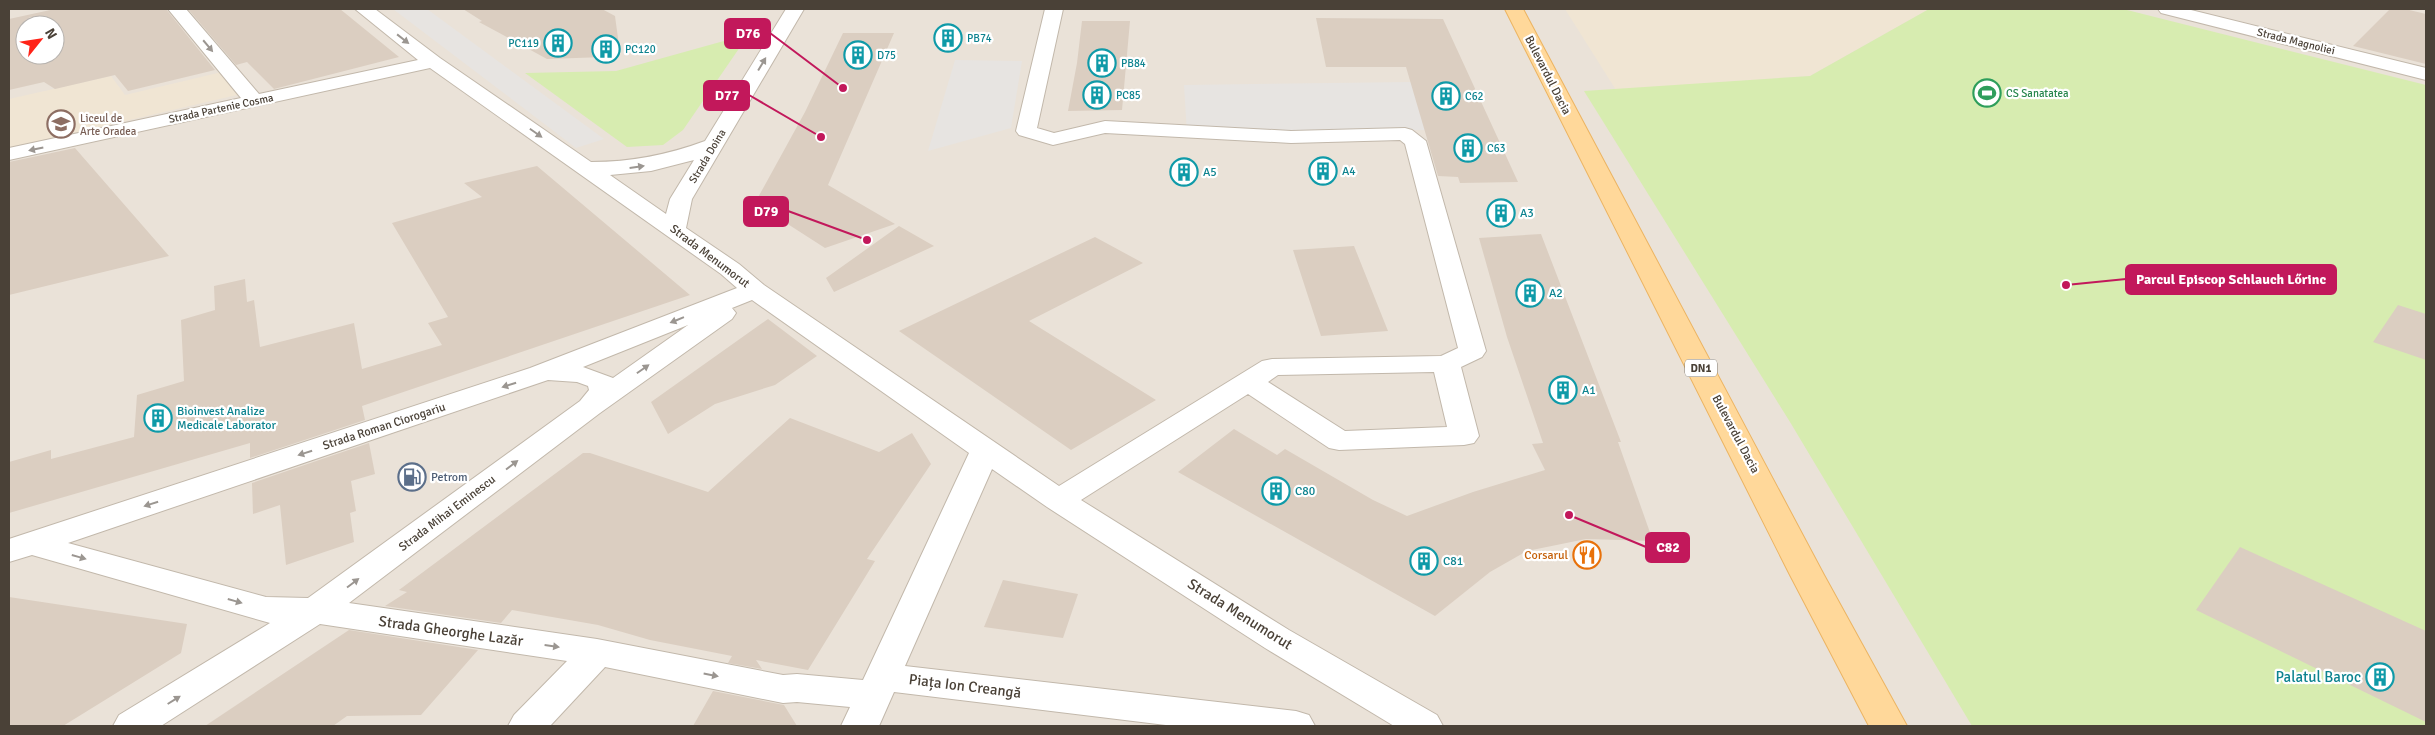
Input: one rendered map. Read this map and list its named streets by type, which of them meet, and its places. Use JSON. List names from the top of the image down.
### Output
{
  "streets": {
    "main road": ["Bulevardul Dacia", "DN1"],
    "street": [
      "Strada Magnoliei",
      "Strada Partenie Cosma",
      "Strada Doina",
      "Strada Menumorut",
      "Strada Roman Ciorogariu",
      "Strada Mihai Eminescu",
      "Strada Gheorghe Lazăr",
      "Piața Ion Creangă"
    ]
  },
  "crossings": [
    ["Strada Partenie Cosma", "Strada Menumorut"],
    ["Strada Doina", "Strada Menumorut"],
    ["Strada Menumorut", "Strada Roman Ciorogariu"],
    ["Strada Menumorut", "Strada Mihai Eminescu"],
    ["Strada Roman Ciorogariu", "Strada Mihai Eminescu"],
    ["Strada Roman Ciorogariu", "Strada Gheorghe Lazăr"],
    ["Strada Mihai Eminescu", "Strada Gheorghe Lazăr"],
    ["Strada Gheorghe Lazăr", "Piața Ion Creangă"]
  ],
  "one_way": [
    "Strada Partenie Cosma",
    "Strada Doina",
    "Strada Roman Ciorogariu",
    "Strada Mihai Eminescu",
    "Strada Gheorghe Lazăr"
  ],
  "places": {
    "building": [
      "PB74",
      "PC119",
      "PC120",
      "D75",
      "PB84",
      "PC85",
      "C62",
      "C63",
      "A4",
      "A5",
      "A3",
      "A2",
      "A1",
      "Bioinvest Analize Medicale Laborator",
      "C80",
      "C81",
      "Palatul Baroc"
    ],
    "other": [
      "D76",
      "D77",
      "D79",
      "Parcul Episcop Schlauch Lőrinc",
      "C82"
    ],
    "sports": ["CS Sanatatea"],
    "school or university": ["Liceul de Arte Oradea"],
    "fuel station": ["Petrom"],
    "restaurant": ["Corsarul"]
  },
  "north": "top right"
}
